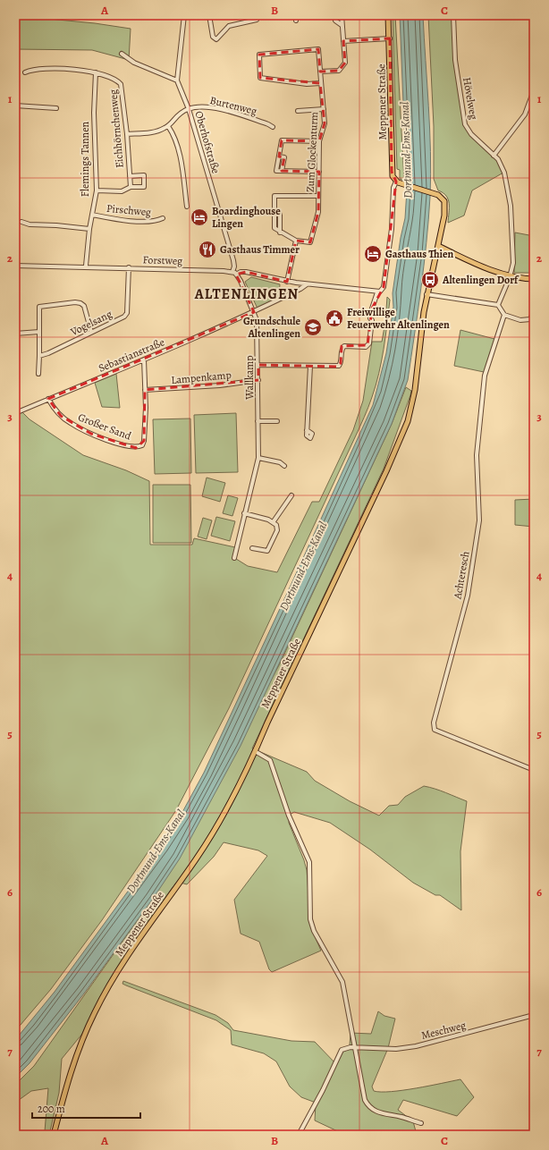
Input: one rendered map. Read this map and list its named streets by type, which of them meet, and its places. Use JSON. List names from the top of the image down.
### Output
{
  "streets": {
    "main road": ["Meppener Straße"],
    "street": [
      "Hövelweg",
      "Burtenweg",
      "Eichhörnchenweg",
      "Oberhofstraße",
      "Zum Glockenturm",
      "Flemings Tannen",
      "Pirschweg",
      "Forstweg",
      "Vogelsang",
      "Sebastianstraße",
      "Lampenkamp",
      "Wallkamp",
      "Großer Sand",
      "Achteresch",
      "Meschweg"
    ]
  },
  "crossings": [
    ["Burtenweg", "Oberhofstraße"],
    ["Eichhörnchenweg", "Flemings Tannen"],
    ["Oberhofstraße", "Forstweg"],
    ["Oberhofstraße", "Wallkamp"],
    ["Flemings Tannen", "Pirschweg"],
    ["Flemings Tannen", "Forstweg"],
    ["Forstweg", "Vogelsang"],
    ["Forstweg", "Wallkamp"],
    ["Sebastianstraße", "Wallkamp"],
    ["Sebastianstraße", "Großer Sand"],
    ["Lampenkamp", "Wallkamp"],
    ["Lampenkamp", "Großer Sand"]
  ],
  "districts": ["ALTENLINGEN"],
  "water": ["Dortmund-Ems-Kanal"],
  "places": {
    "hotel": ["Boardinghouse Lingen", "Gasthaus Thien"],
    "restaurant": ["Gasthaus Timmer"],
    "bus stop": ["Altenlingen Dorf"],
    "public building": ["Freiwillige Feuerwehr Altenlingen"],
    "school or university": ["Grundschule Altenlingen"]
  },
  "scale_bar": "200 m",
  "grid": {
    "columns": ["A", "B", "C"],
    "rows": [
      "1",
      "2",
      "3",
      "4",
      "5",
      "6",
      "7"
    ]
  }
}
